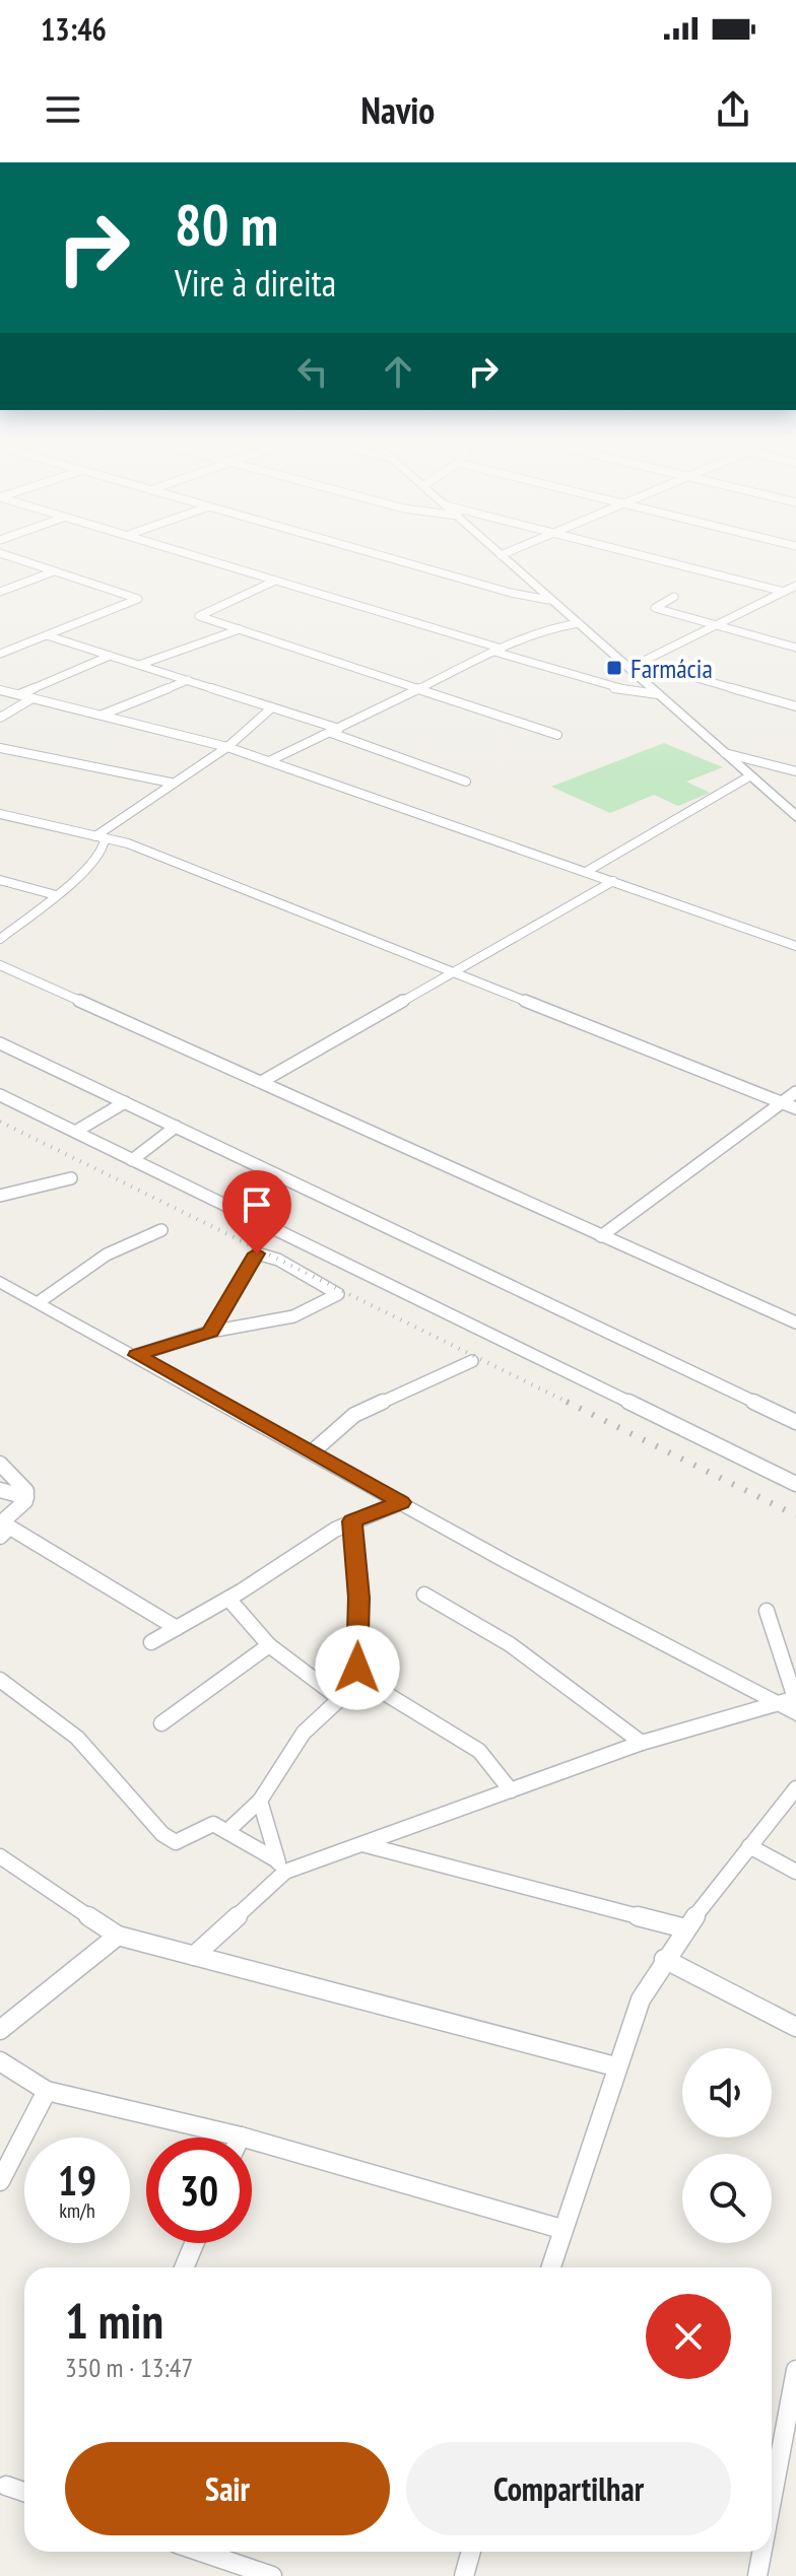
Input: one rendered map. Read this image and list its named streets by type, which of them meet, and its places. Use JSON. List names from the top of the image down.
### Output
{
  "places": {
    "transit": ["Farmácia"]
  },
  "page": {
    "status": "13:46",
    "header": "Navio",
    "turn": ["80 m", "Vire à direita"],
    "speed": "19 km/h",
    "limit": "30",
    "heading": ["1 min", "350 m · 13:47"],
    "buttons": ["Sair", "Compartilhar"]
  }
}
